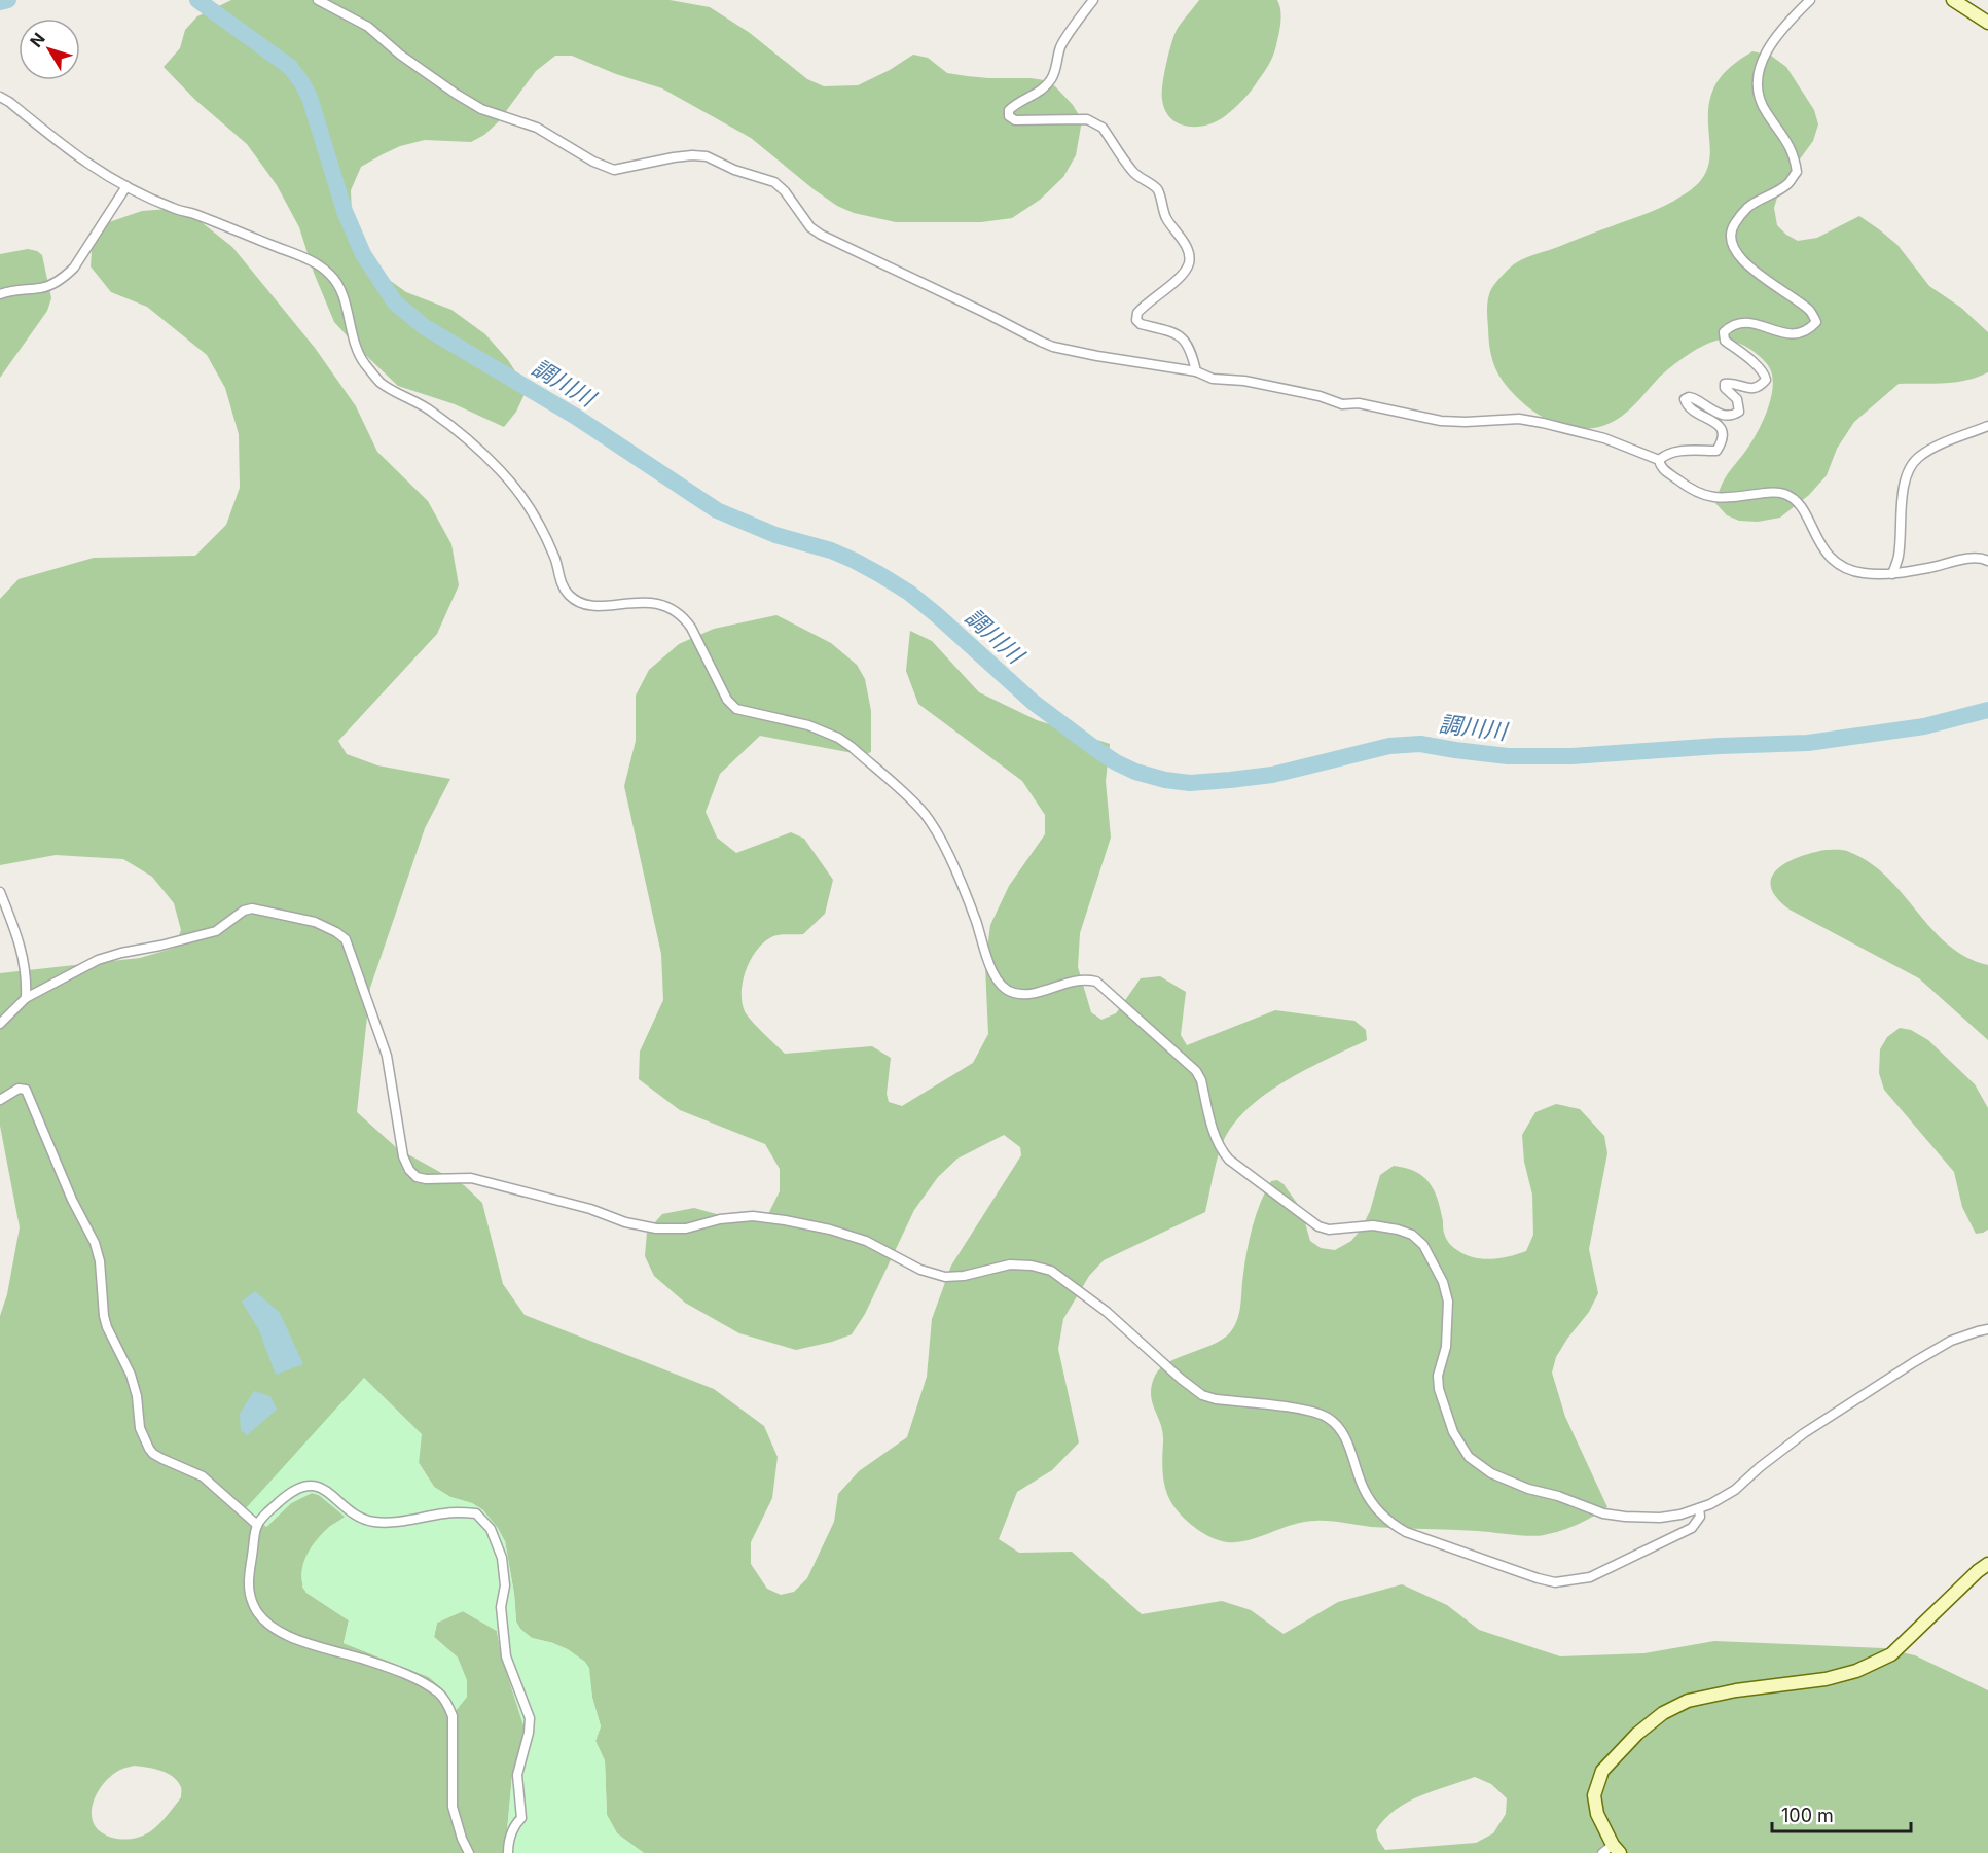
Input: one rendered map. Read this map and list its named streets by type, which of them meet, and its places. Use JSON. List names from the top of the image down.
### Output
{
  "water": ["調川川"],
  "scale_bar": "100 m",
  "north": "top left"
}
